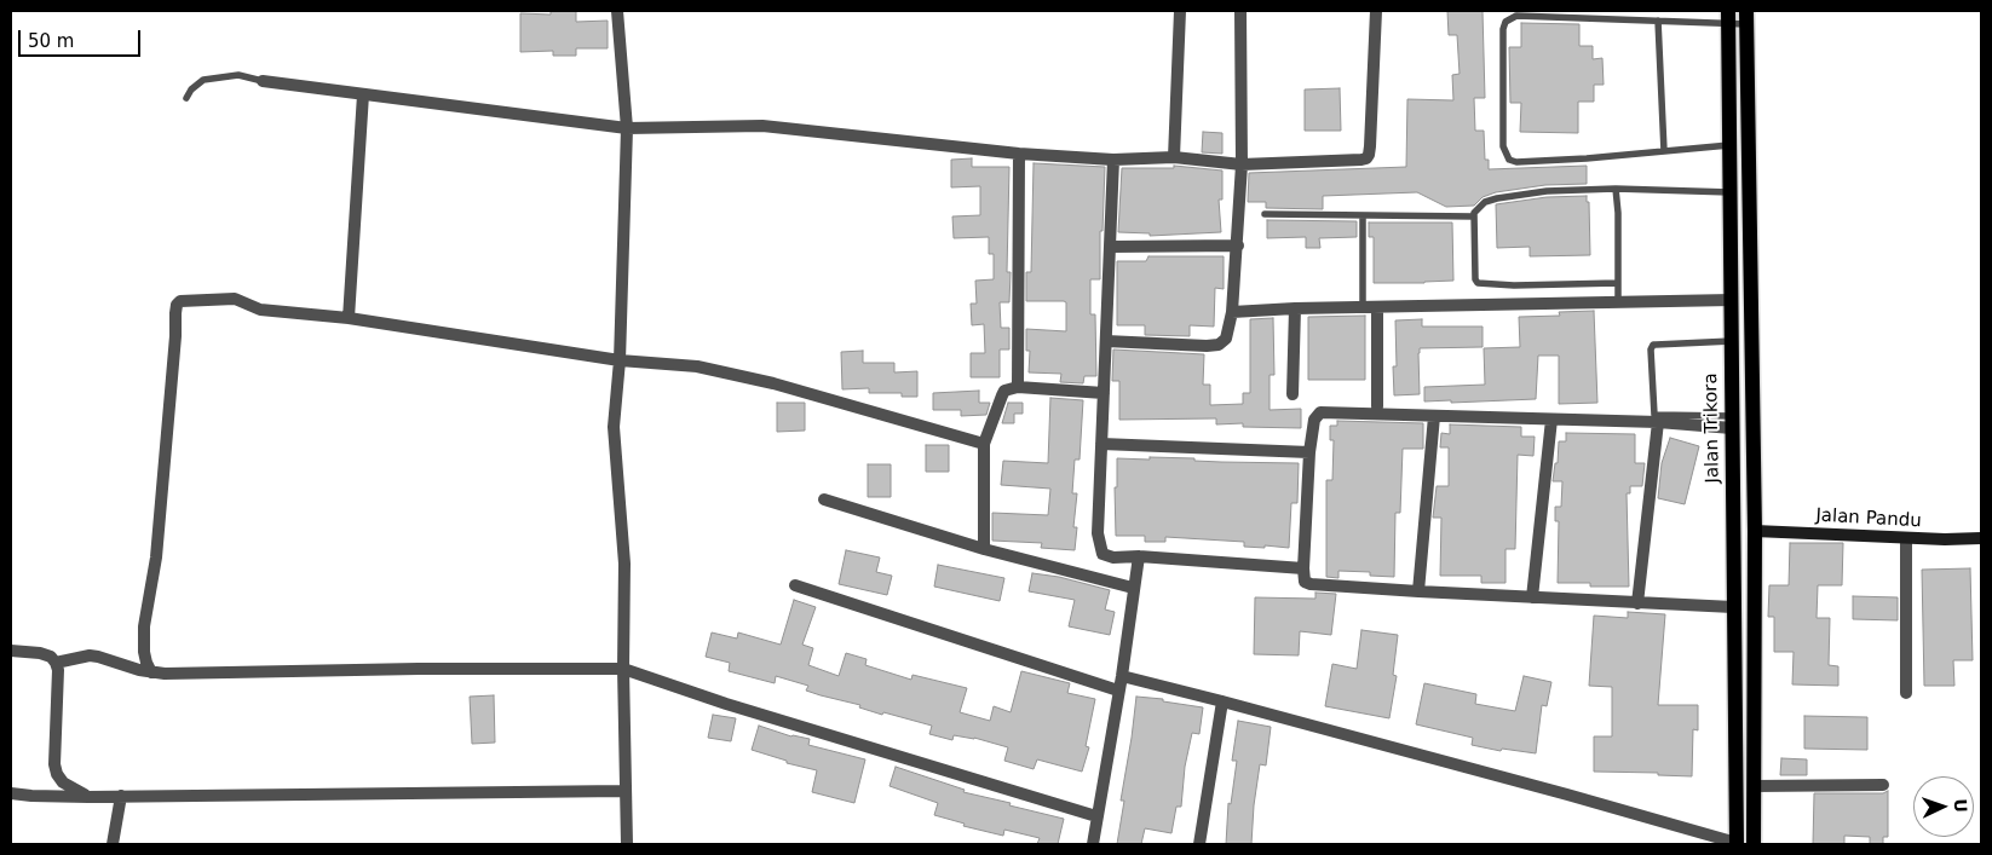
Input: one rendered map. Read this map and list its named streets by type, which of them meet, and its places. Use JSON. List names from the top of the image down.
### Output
{
  "streets": {
    "main road": ["Jalan Trikora"],
    "street": ["Jalan Pandu"]
  },
  "scale_bar": "50 m",
  "north": "right"
}
